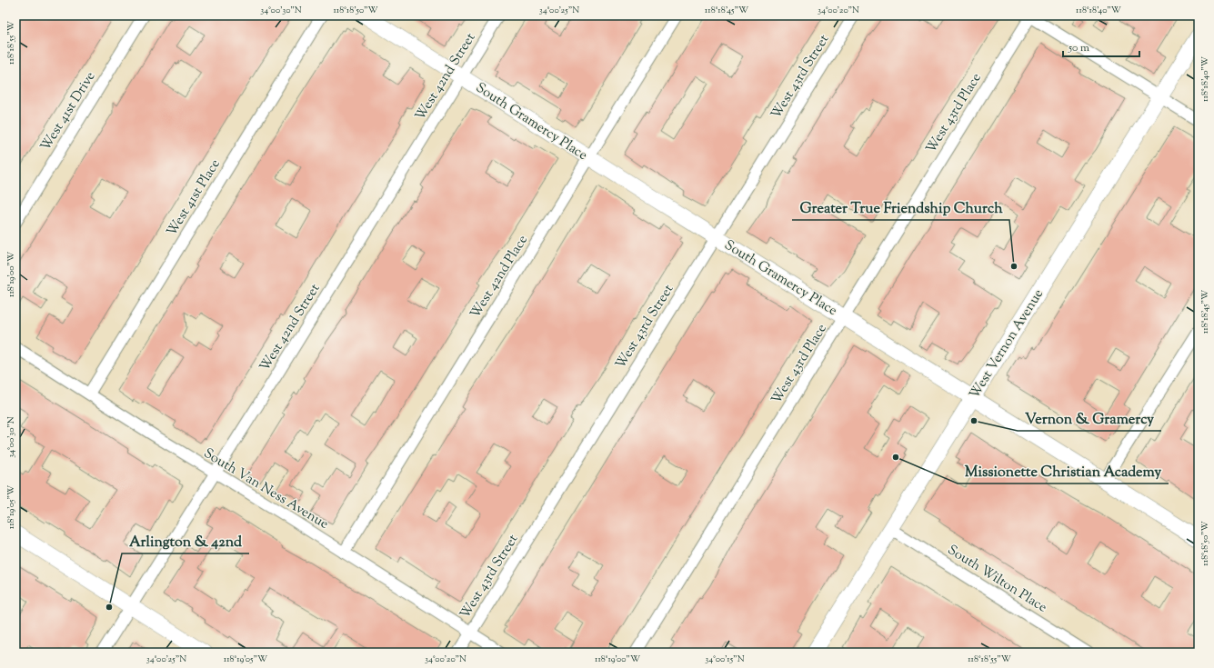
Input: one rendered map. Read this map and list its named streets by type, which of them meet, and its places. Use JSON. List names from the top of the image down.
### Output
{
  "streets": {
    "street": [
      "West 42nd Street",
      "West 43rd Street",
      "West 41st Drive",
      "West 43rd Place",
      "South Gramercy Place",
      "West 41st Place",
      "West 42nd Place",
      "West Vernon Avenue",
      "South Van Ness Avenue",
      "South Wilton Place"
    ]
  },
  "crossings": [
    ["West 42nd Street", "South Gramercy Place"],
    ["West 42nd Street", "South Van Ness Avenue"],
    ["West 43rd Street", "South Gramercy Place"],
    ["West 43rd Street", "South Van Ness Avenue"],
    ["West 43rd Place", "South Gramercy Place"],
    ["South Gramercy Place", "West 42nd Place"],
    ["South Gramercy Place", "West Vernon Avenue"],
    ["West 41st Place", "South Van Ness Avenue"],
    ["West 42nd Place", "South Van Ness Avenue"],
    ["West Vernon Avenue", "South Wilton Place"]
  ],
  "places": [
    "Greater True Friendship Church",
    "Vernon & Gramercy",
    "Missionette Christian Academy",
    "Arlington & 42nd"
  ],
  "scale_bar": "50 m",
  "coordinates": [
    "34°00'30\"N",
    "118°18'50\"W",
    "34°00'25\"N",
    "118°18'45\"W",
    "34°00'20\"N",
    "118°18'40\"W",
    "118°18'55\"W",
    "118°19'00\"W",
    "118°19'05\"W",
    "34°00'15\"N"
  ]
}
